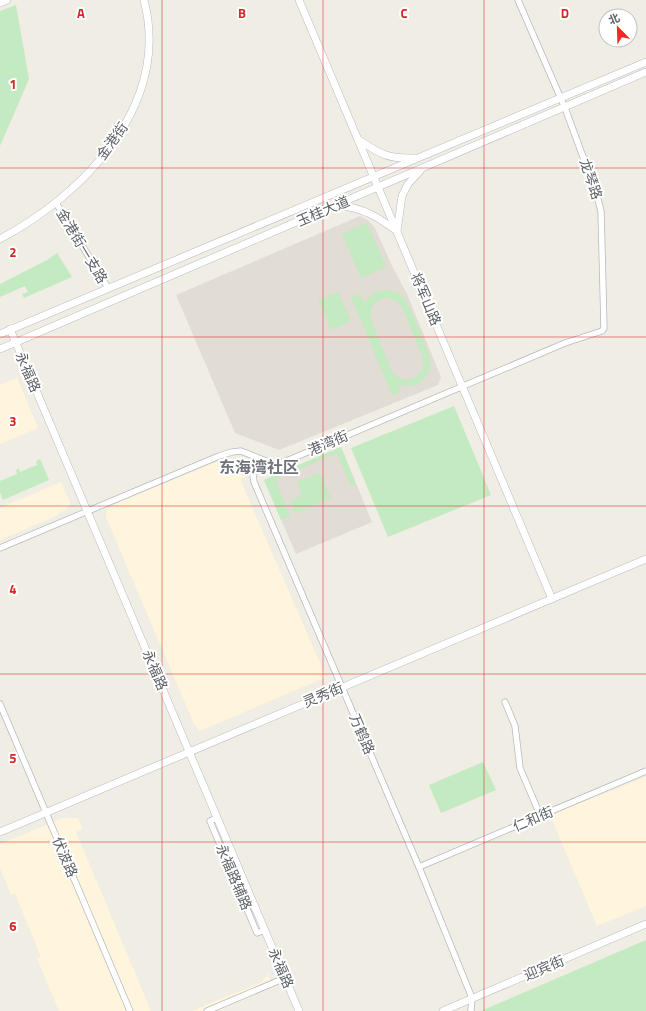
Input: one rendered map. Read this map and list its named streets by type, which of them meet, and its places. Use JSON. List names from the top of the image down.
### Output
{
  "streets": {
    "main road": [
      "金港街",
      "玉桂大道",
      "将军山路",
      "永福路",
      "灵秀街",
      "迎宾街"
    ],
    "street": [
      "龙琴路",
      "金港街一支路",
      "港湾街",
      "万鹤路",
      "仁和街",
      "伏波路"
    ]
  },
  "crossings": [
    ["金港街", "金港街一支路"],
    ["龙琴路", "玉桂大道"],
    ["龙琴路", "港湾街"],
    ["玉桂大道", "金港街一支路"],
    ["玉桂大道", "将军山路"],
    ["玉桂大道", "永福路"],
    ["将军山路", "港湾街"],
    ["将军山路", "灵秀街"],
    ["永福路", "港湾街"],
    ["永福路", "灵秀街"],
    ["港湾街", "万鹤路"],
    ["灵秀街", "万鹤路"],
    ["灵秀街", "伏波路"],
    ["万鹤路", "仁和街"],
    ["万鹤路", "迎宾街"]
  ],
  "districts": ["东海湾社区"],
  "north": "top left",
  "grid": {
    "columns": [
      "A",
      "B",
      "C",
      "D"
    ],
    "rows": [
      "1",
      "2",
      "3",
      "4",
      "5",
      "6"
    ]
  }
}
